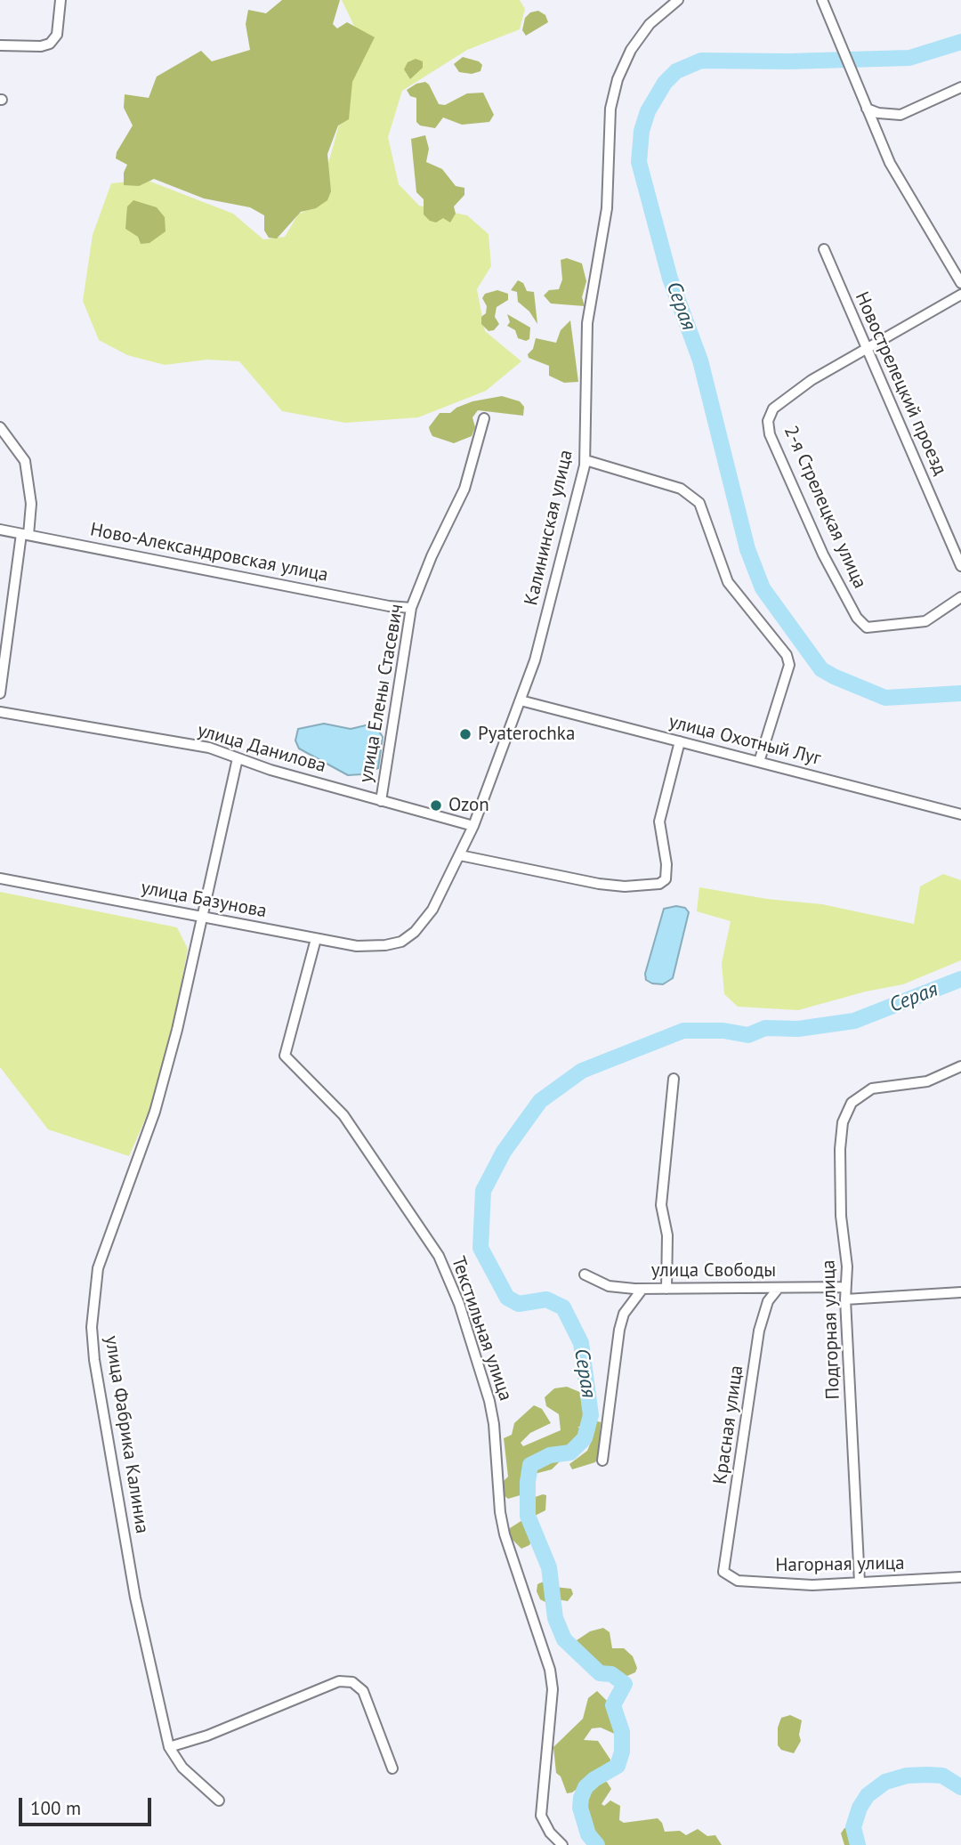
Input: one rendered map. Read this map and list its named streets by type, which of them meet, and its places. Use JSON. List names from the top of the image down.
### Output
{
  "streets": {
    "street": [
      "Новострелецкий проезд",
      "2-я Стрелецкая улица",
      "Калининская улица",
      "Ново-Александровская улица",
      "улица Елены Стасевич",
      "улица Охотный Луг",
      "улица Данилова",
      "улица Базунова",
      "улица Свободы",
      "Текстильная улица",
      "Подгорная улица",
      "Красная улица",
      "улица Фабрика Калиниа",
      "Нагорная улица"
    ]
  },
  "crossings": [
    ["Новострелецкий проезд", "2-я Стрелецкая улица"],
    ["Калининская улица", "улица Охотный Луг"],
    ["Калининская улица", "улица Данилова"],
    ["Калининская улица", "улица Базунова"],
    ["Ново-Александровская улица", "улица Елены Стасевич"],
    ["улица Елены Стасевич", "улица Данилова"],
    ["улица Данилова", "улица Фабрика Калиниа"],
    ["улица Базунова", "Текстильная улица"],
    ["улица Базунова", "улица Фабрика Калиниа"],
    ["улица Свободы", "Подгорная улица"],
    ["улица Свободы", "Красная улица"],
    ["Подгорная улица", "Нагорная улица"],
    ["Красная улица", "Нагорная улица"]
  ],
  "water": ["Серая"],
  "places": ["Pyaterochka", "Ozon"],
  "scale_bar": "100 m"
}
